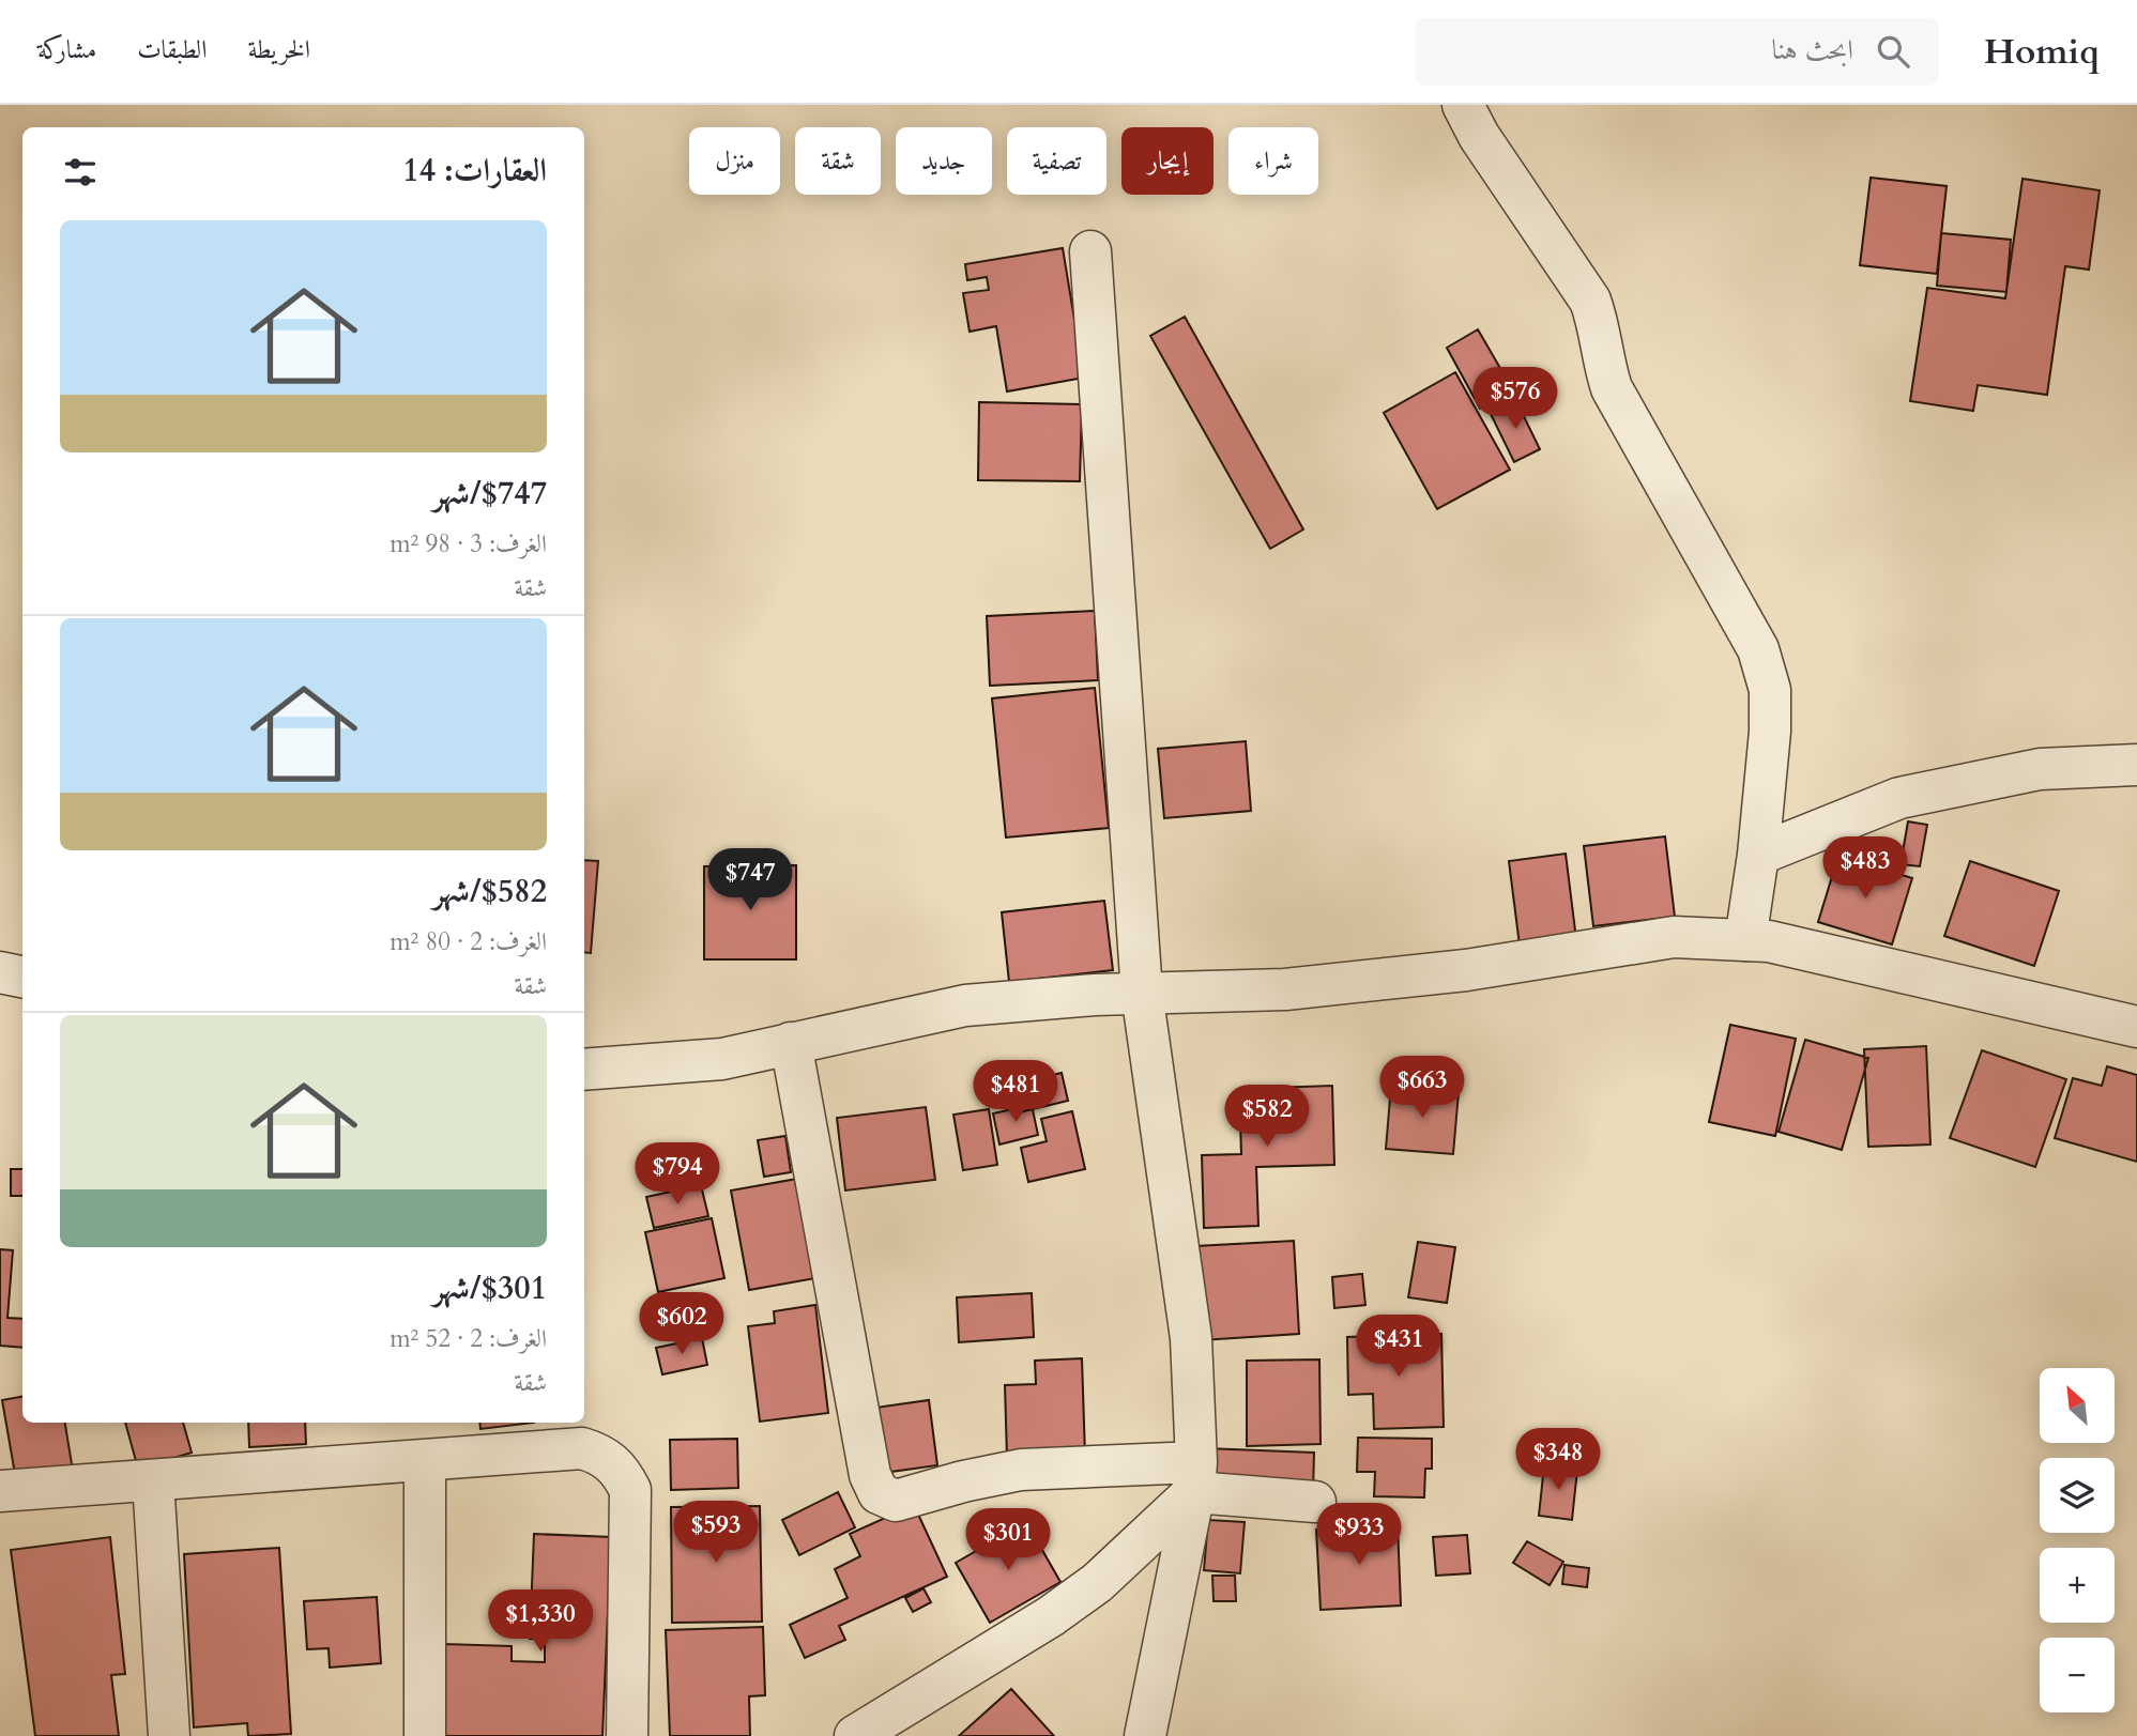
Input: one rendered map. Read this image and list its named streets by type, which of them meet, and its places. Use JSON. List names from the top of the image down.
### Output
{
  "north": "top left",
  "page": {
    "header": "Homiq",
    "search": "ابحث هنا",
    "nav": ["الخريطة", "الطبقات", "مشاركة"],
    "chip": [
      "شراء",
      "إيجار",
      "تصفية",
      "جديد",
      "شقة",
      "منزل"
    ],
    "heading": "العقارات: 14",
    "list": [
      {
        "name": "$747/شهر",
        "note": "الغرف: 3 · 98 m² · شقة"
      },
      {
        "name": "$582/شهر",
        "note": "الغرف: 2 · 80 m² · شقة"
      },
      {
        "name": "$301/شهر",
        "note": "الغرف: 2 · 52 m² · شقة"
      }
    ],
    "price": [
      "$576",
      "$483",
      "$747",
      "$663",
      "$481",
      "$582",
      "$794",
      "$602",
      "$431",
      "$348",
      "$593",
      "$933",
      "$301",
      "$1,330"
    ],
    "map_buttons": ["+", "−"]
  }
}
